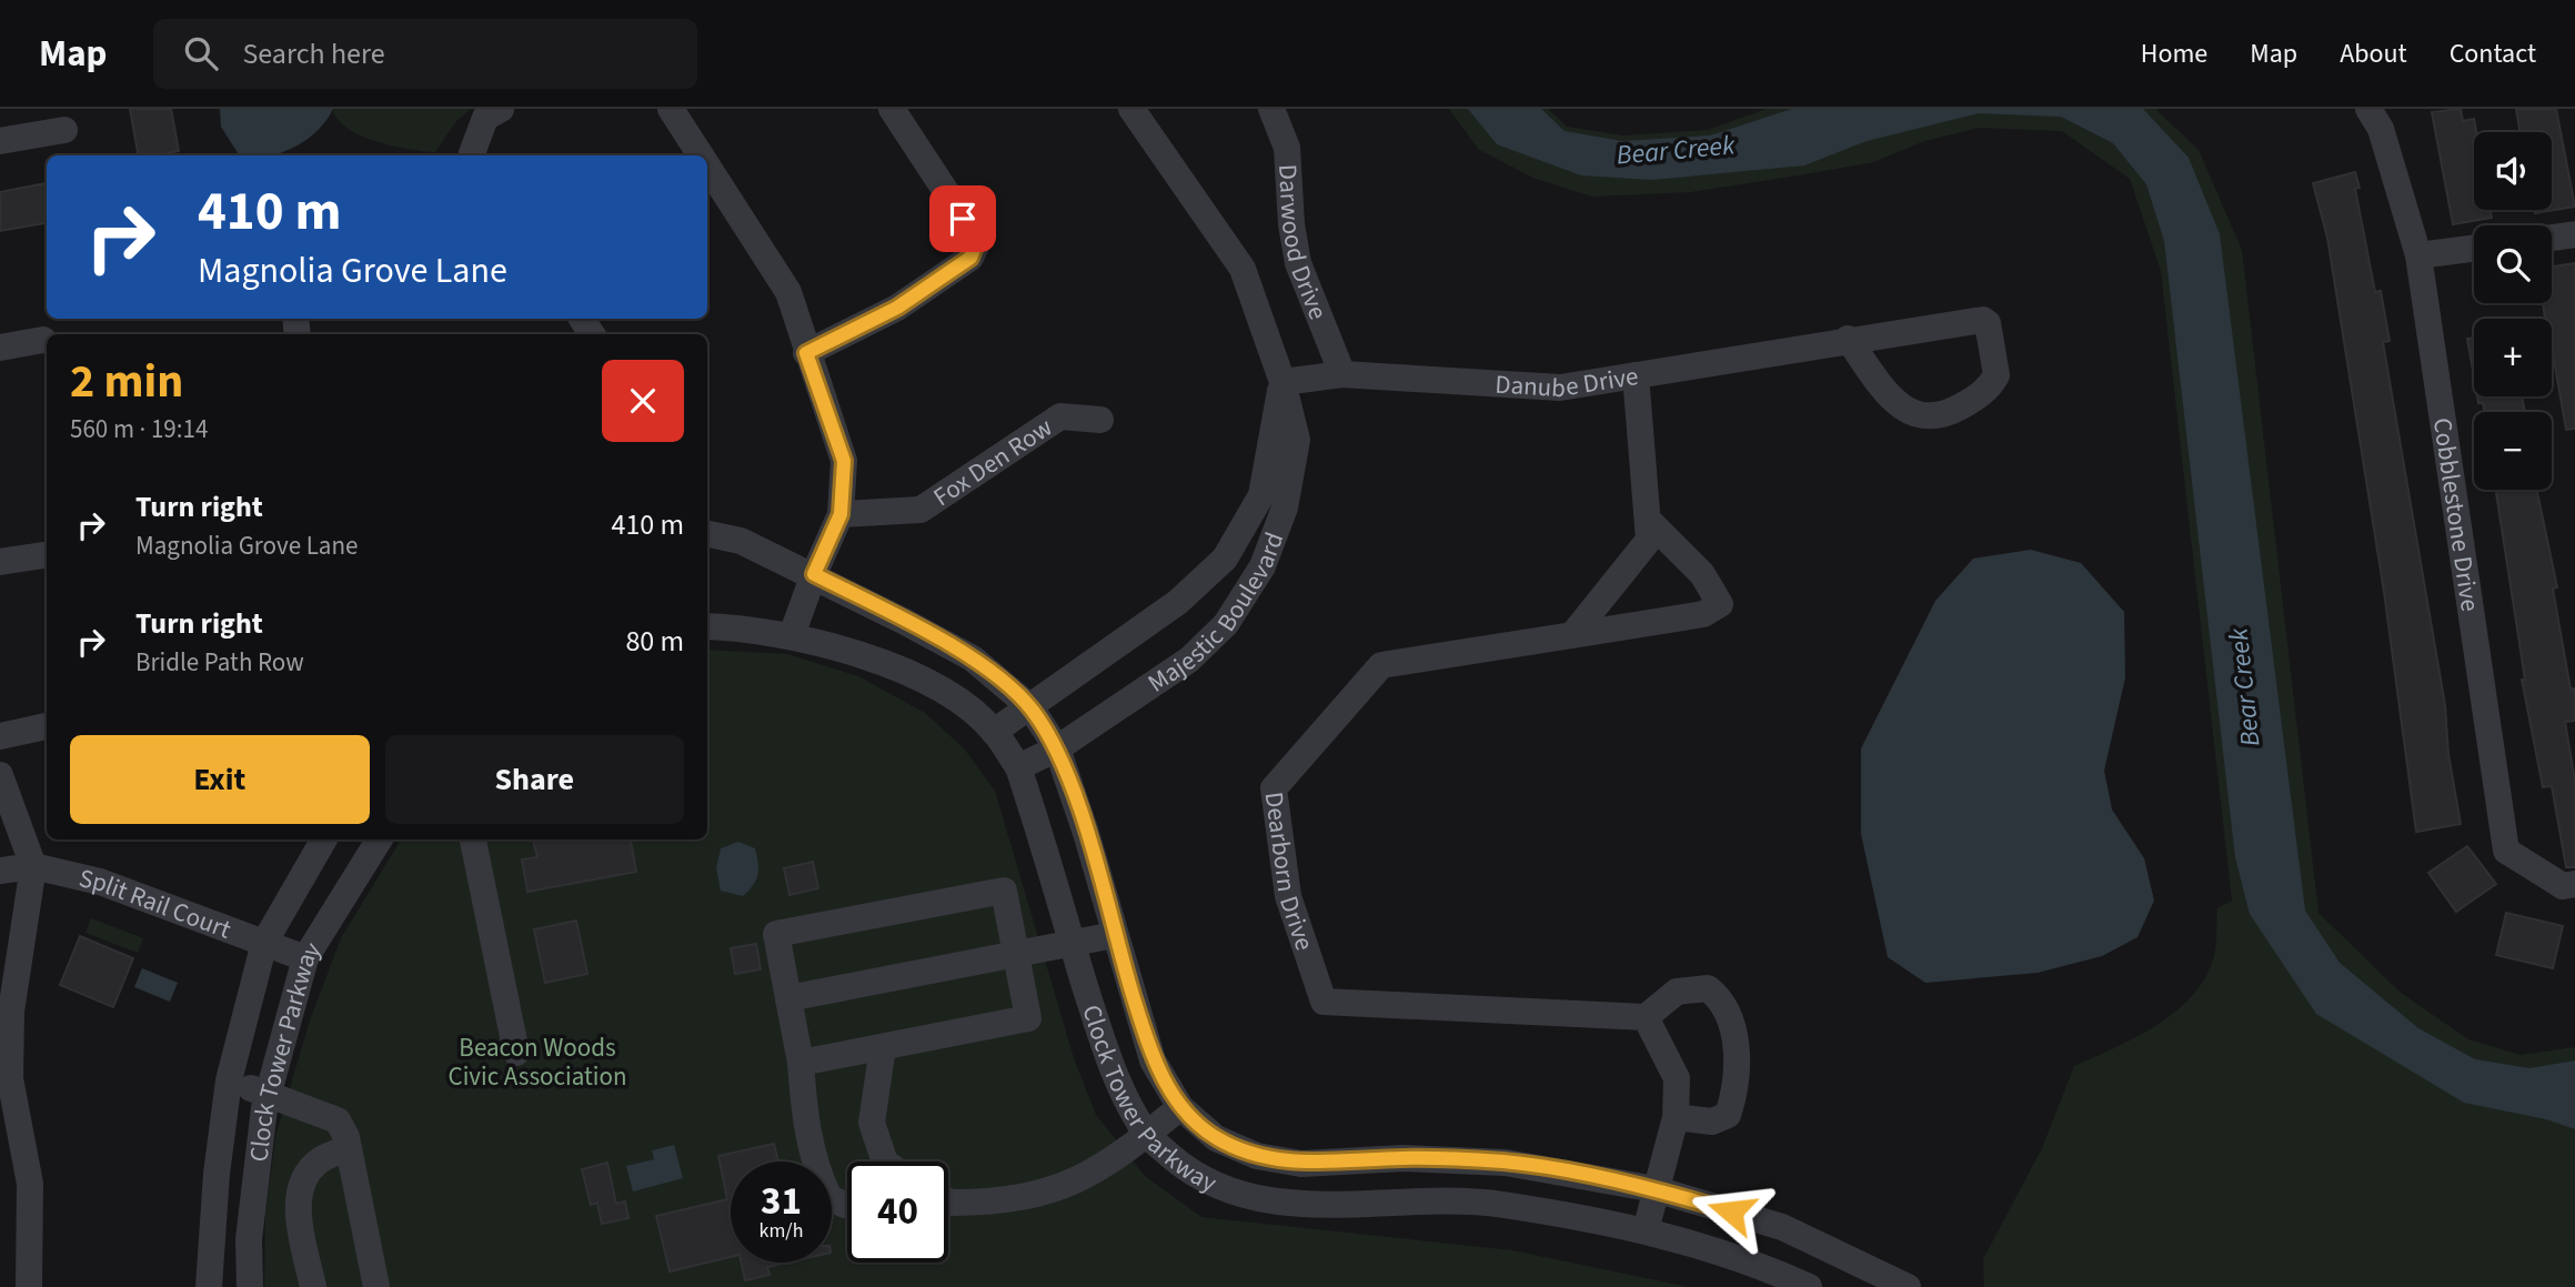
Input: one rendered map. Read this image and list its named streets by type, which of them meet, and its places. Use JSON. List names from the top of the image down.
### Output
{
  "streets": {
    "street": [
      "Darwood Drive",
      "Danube Drive",
      "Fox Den Row",
      "Cobblestone Drive",
      "Majestic Boulevard",
      "Dearborn Drive",
      "Split Rail Court",
      "Clock Tower Parkway"
    ]
  },
  "crossings": [
    ["Darwood Drive", "Danube Drive"],
    ["Danube Drive", "Majestic Boulevard"],
    ["Majestic Boulevard", "Clock Tower Parkway"],
    ["Split Rail Court", "Clock Tower Parkway"]
  ],
  "water": ["Bear Creek"],
  "parks": ["Beacon Woods Civic Association"],
  "page": {
    "header": "Map",
    "search": "Search here",
    "nav": [
      "Home",
      "Map",
      "About",
      "Contact"
    ],
    "map_buttons": ["+", "−"],
    "turn": ["410 m", "Magnolia Grove Lane"],
    "heading": ["2 min", "560 m · 19:14"],
    "list": [
      {
        "name": "Turn right",
        "note": "Magnolia Grove Lane",
        "value": "410 m"
      },
      {
        "name": "Turn right",
        "note": "Bridle Path Row",
        "value": "80 m"
      }
    ],
    "buttons": ["Exit", "Share"],
    "speed": "31 km/h",
    "limit": "40"
  }
}
